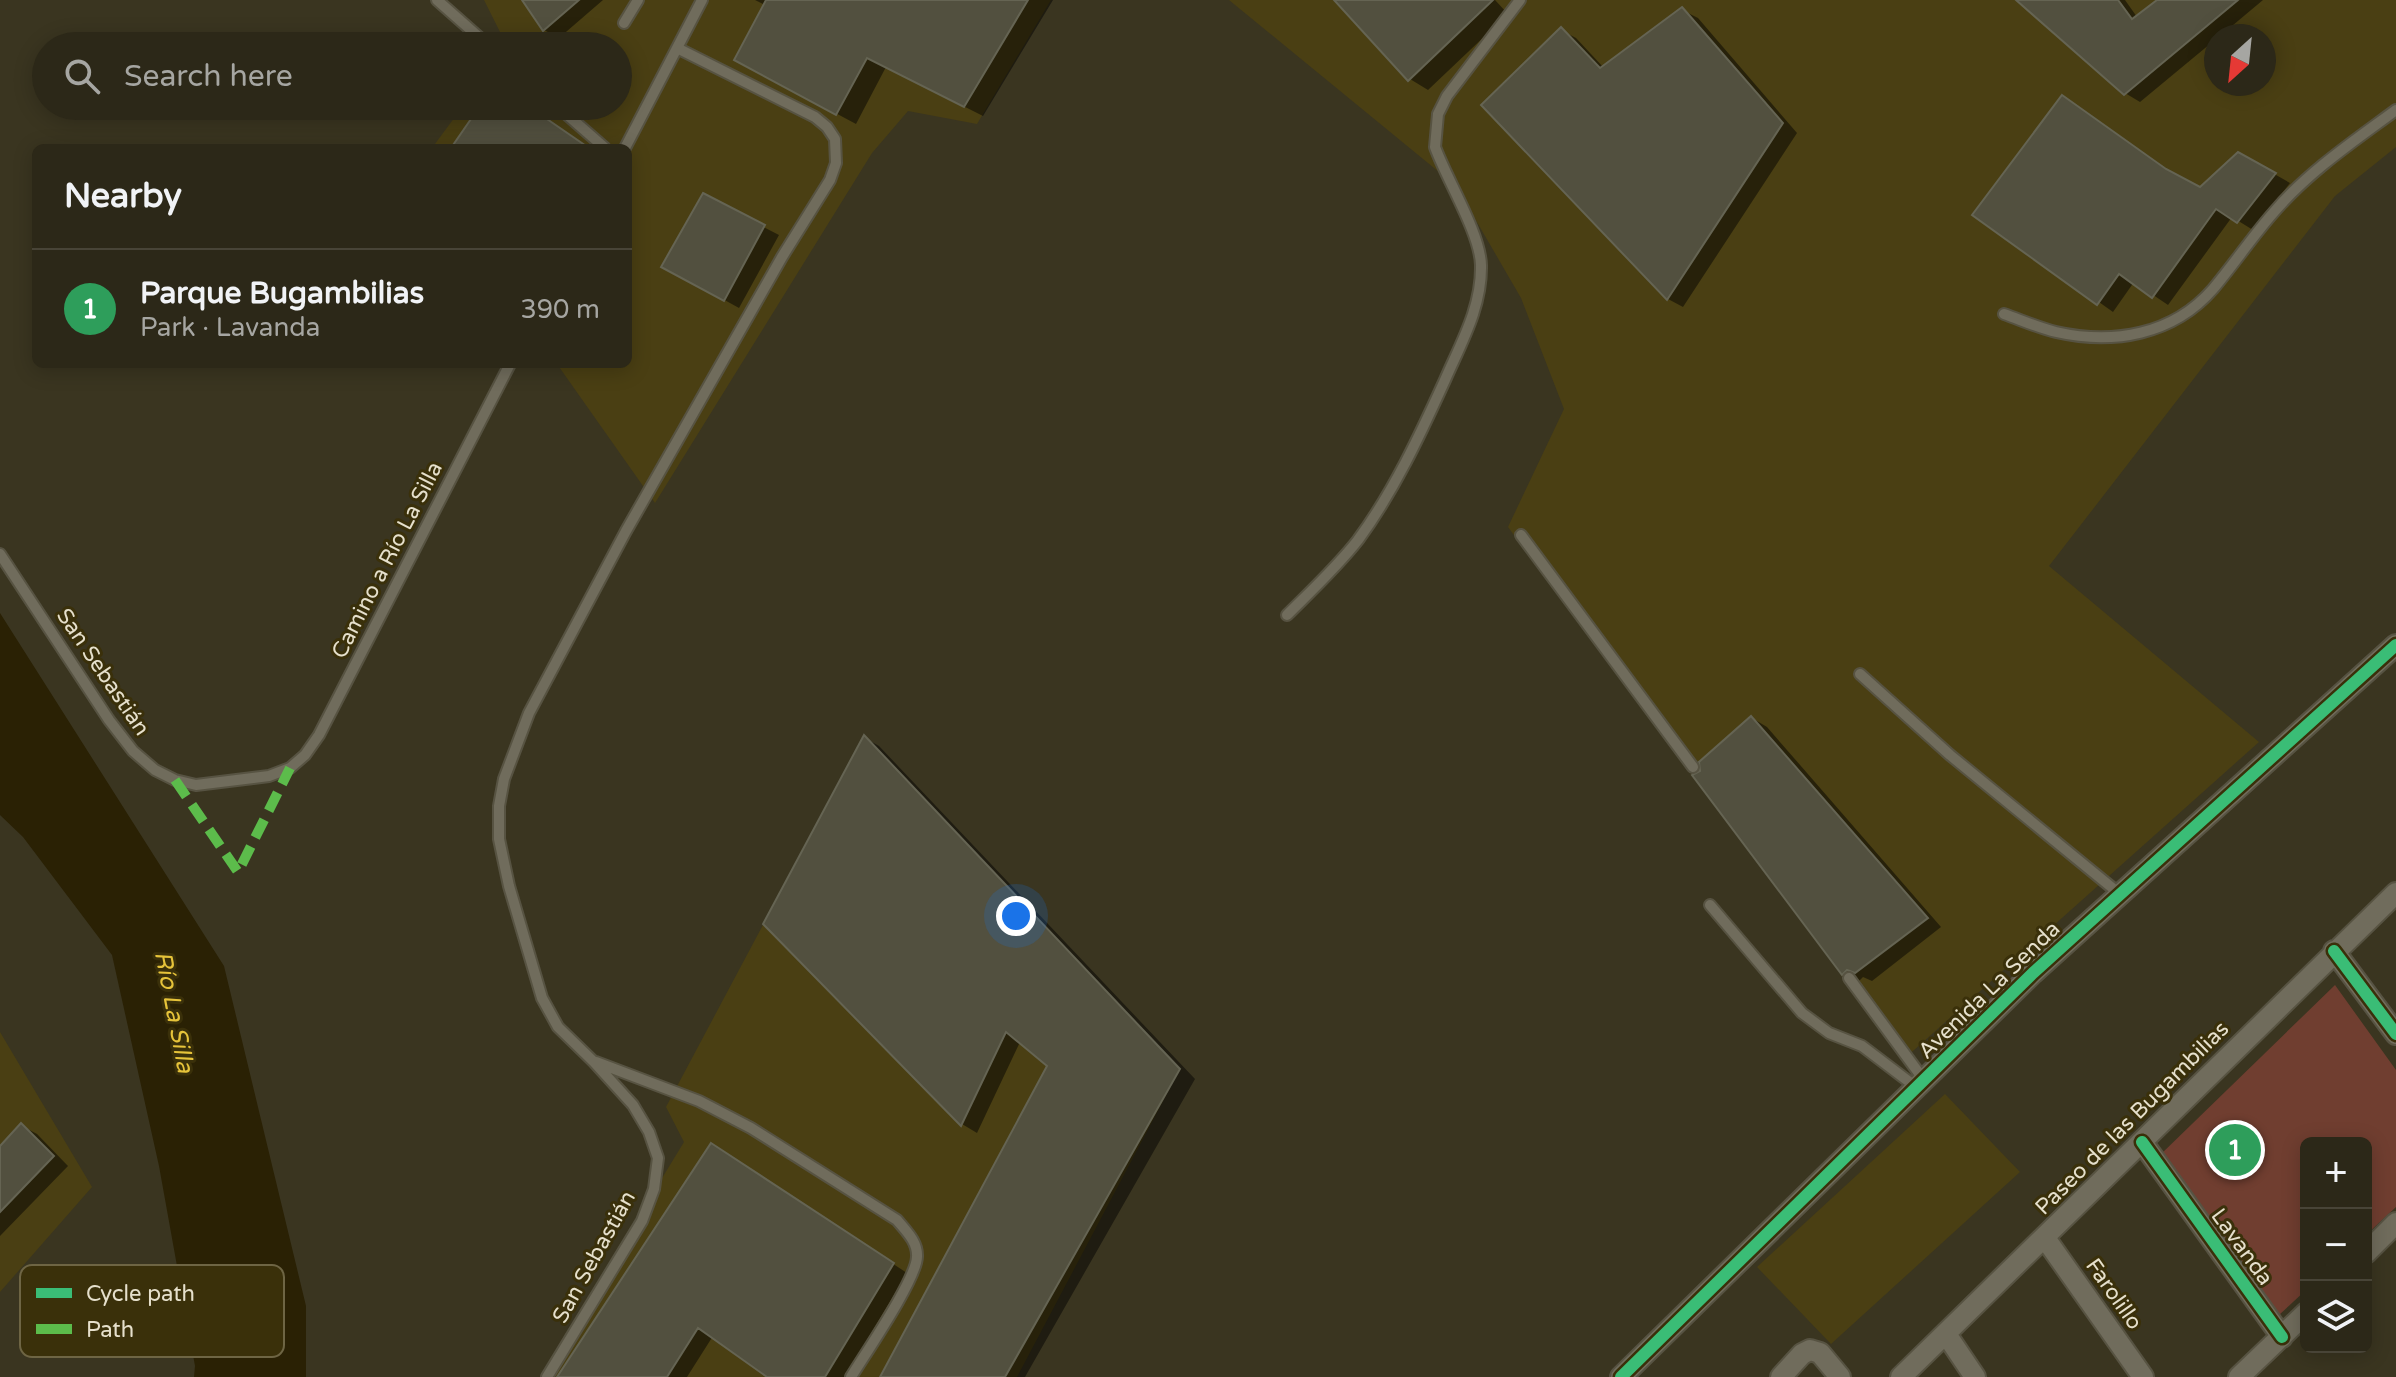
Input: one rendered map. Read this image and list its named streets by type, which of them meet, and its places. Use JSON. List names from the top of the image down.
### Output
{
  "streets": {
    "street": [
      "Avenida La Senda",
      "Paseo de las Bugambilias",
      "Lavanda",
      "Farolillo"
    ],
    "lane": ["Camino a Río La Silla", "San Sebastián"]
  },
  "crossings": [
    ["Camino a Río La Silla", "San Sebastián"],
    ["Paseo de las Bugambilias", "Lavanda"],
    ["Paseo de las Bugambilias", "Farolillo"]
  ],
  "water": ["Río La Silla"],
  "legend": ["Cycle path", "Path"],
  "north": "bottom left",
  "page": {
    "search": "Search here",
    "heading": "Nearby",
    "list": [
      {
        "mark": "1",
        "name": "Parque Bugambilias",
        "note": "Park · Lavanda",
        "value": "390 m"
      }
    ],
    "pins": "1",
    "map_buttons": ["+", "−"]
  }
}
